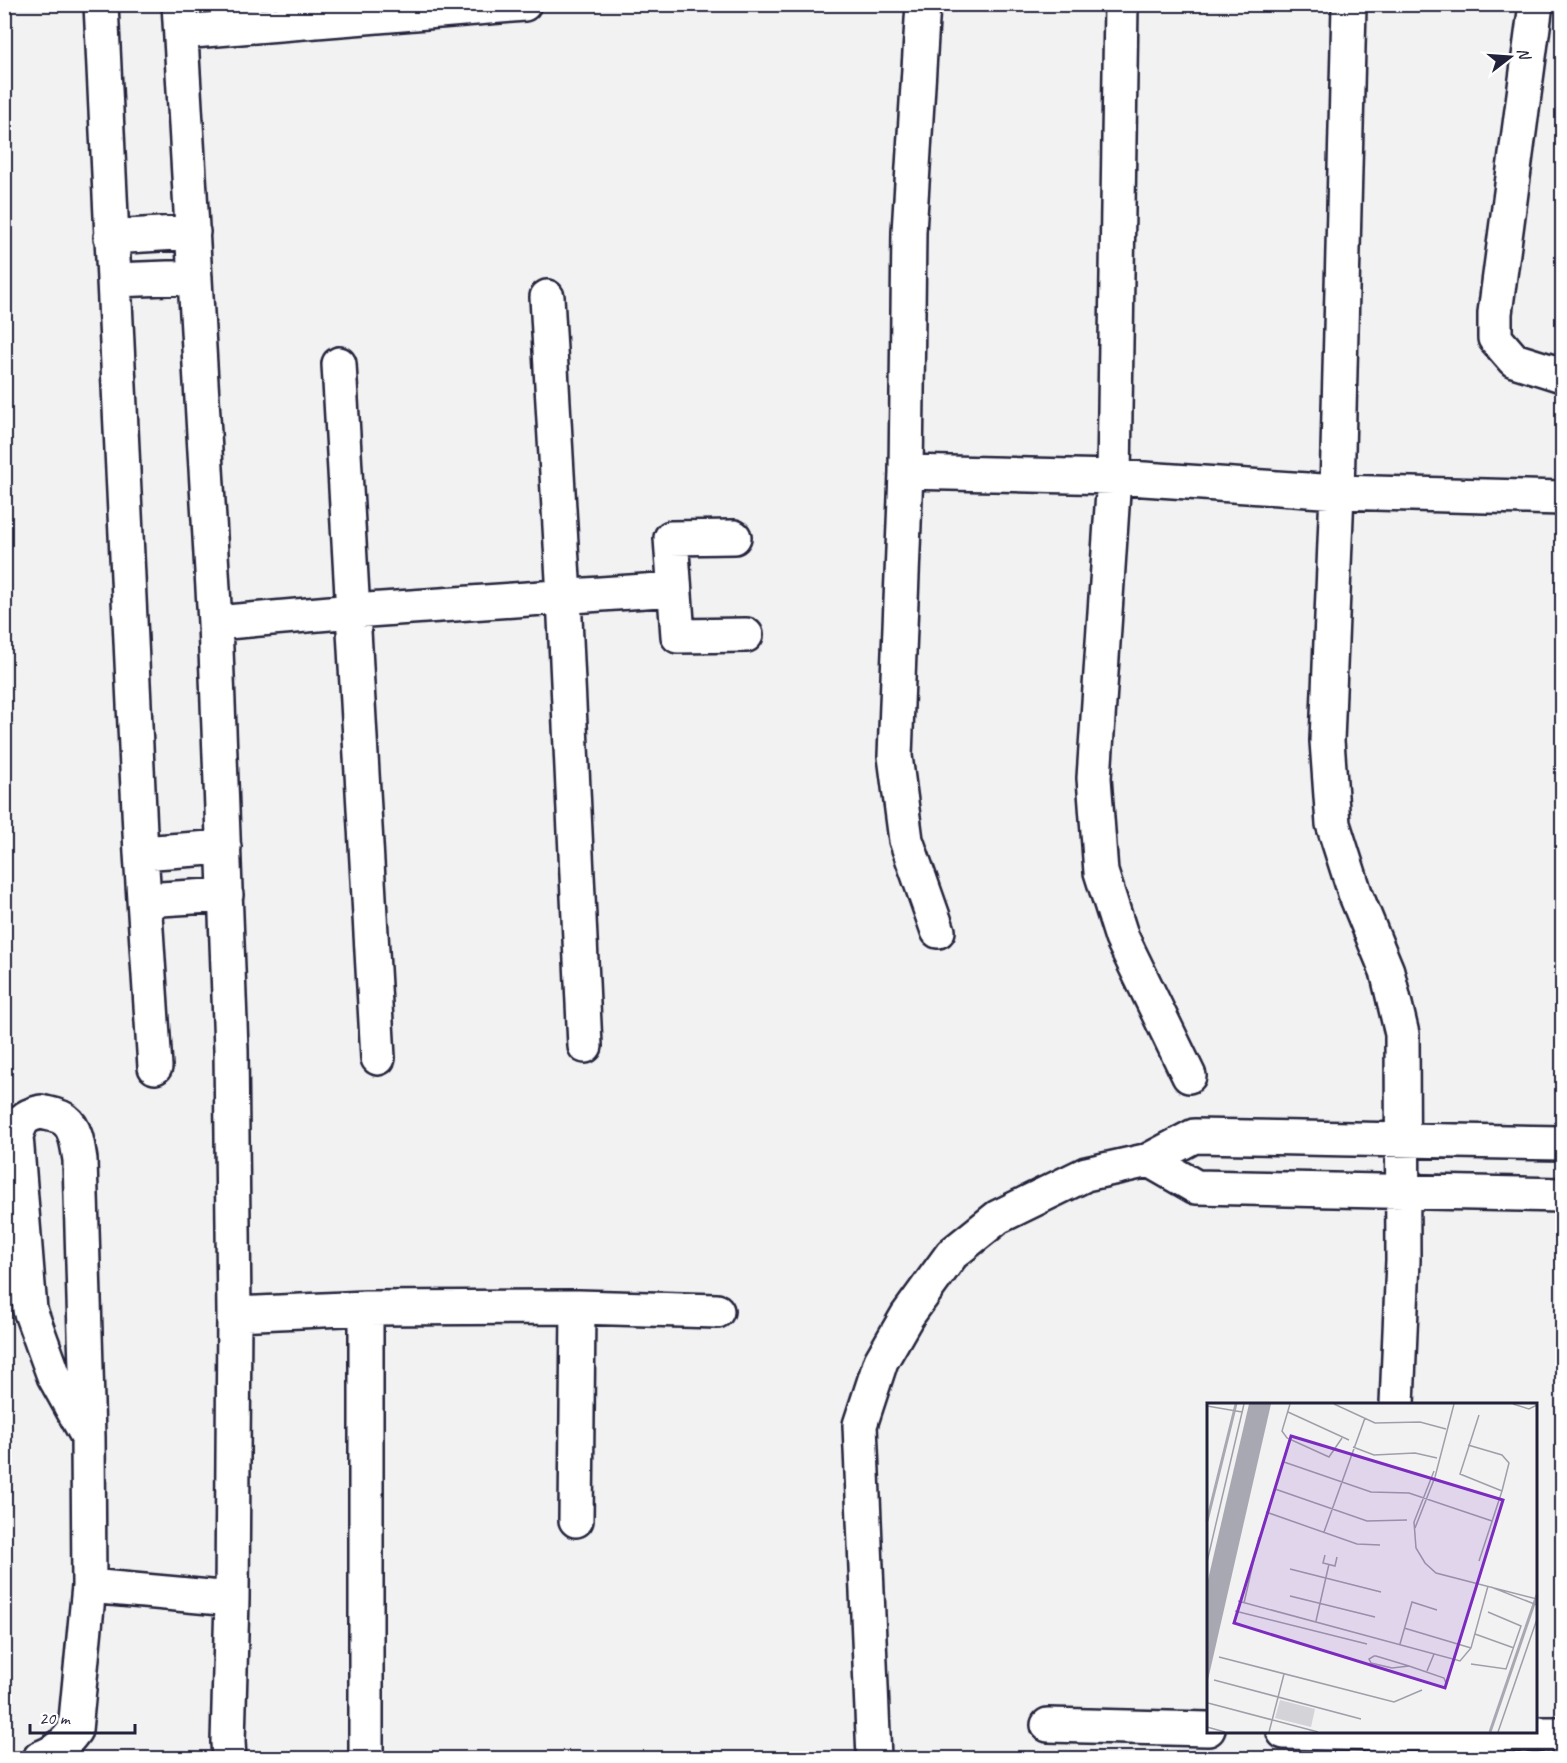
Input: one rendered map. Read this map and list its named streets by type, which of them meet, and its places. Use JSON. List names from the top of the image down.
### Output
{
  "scale_bar": "20 m",
  "north": "right"
}
